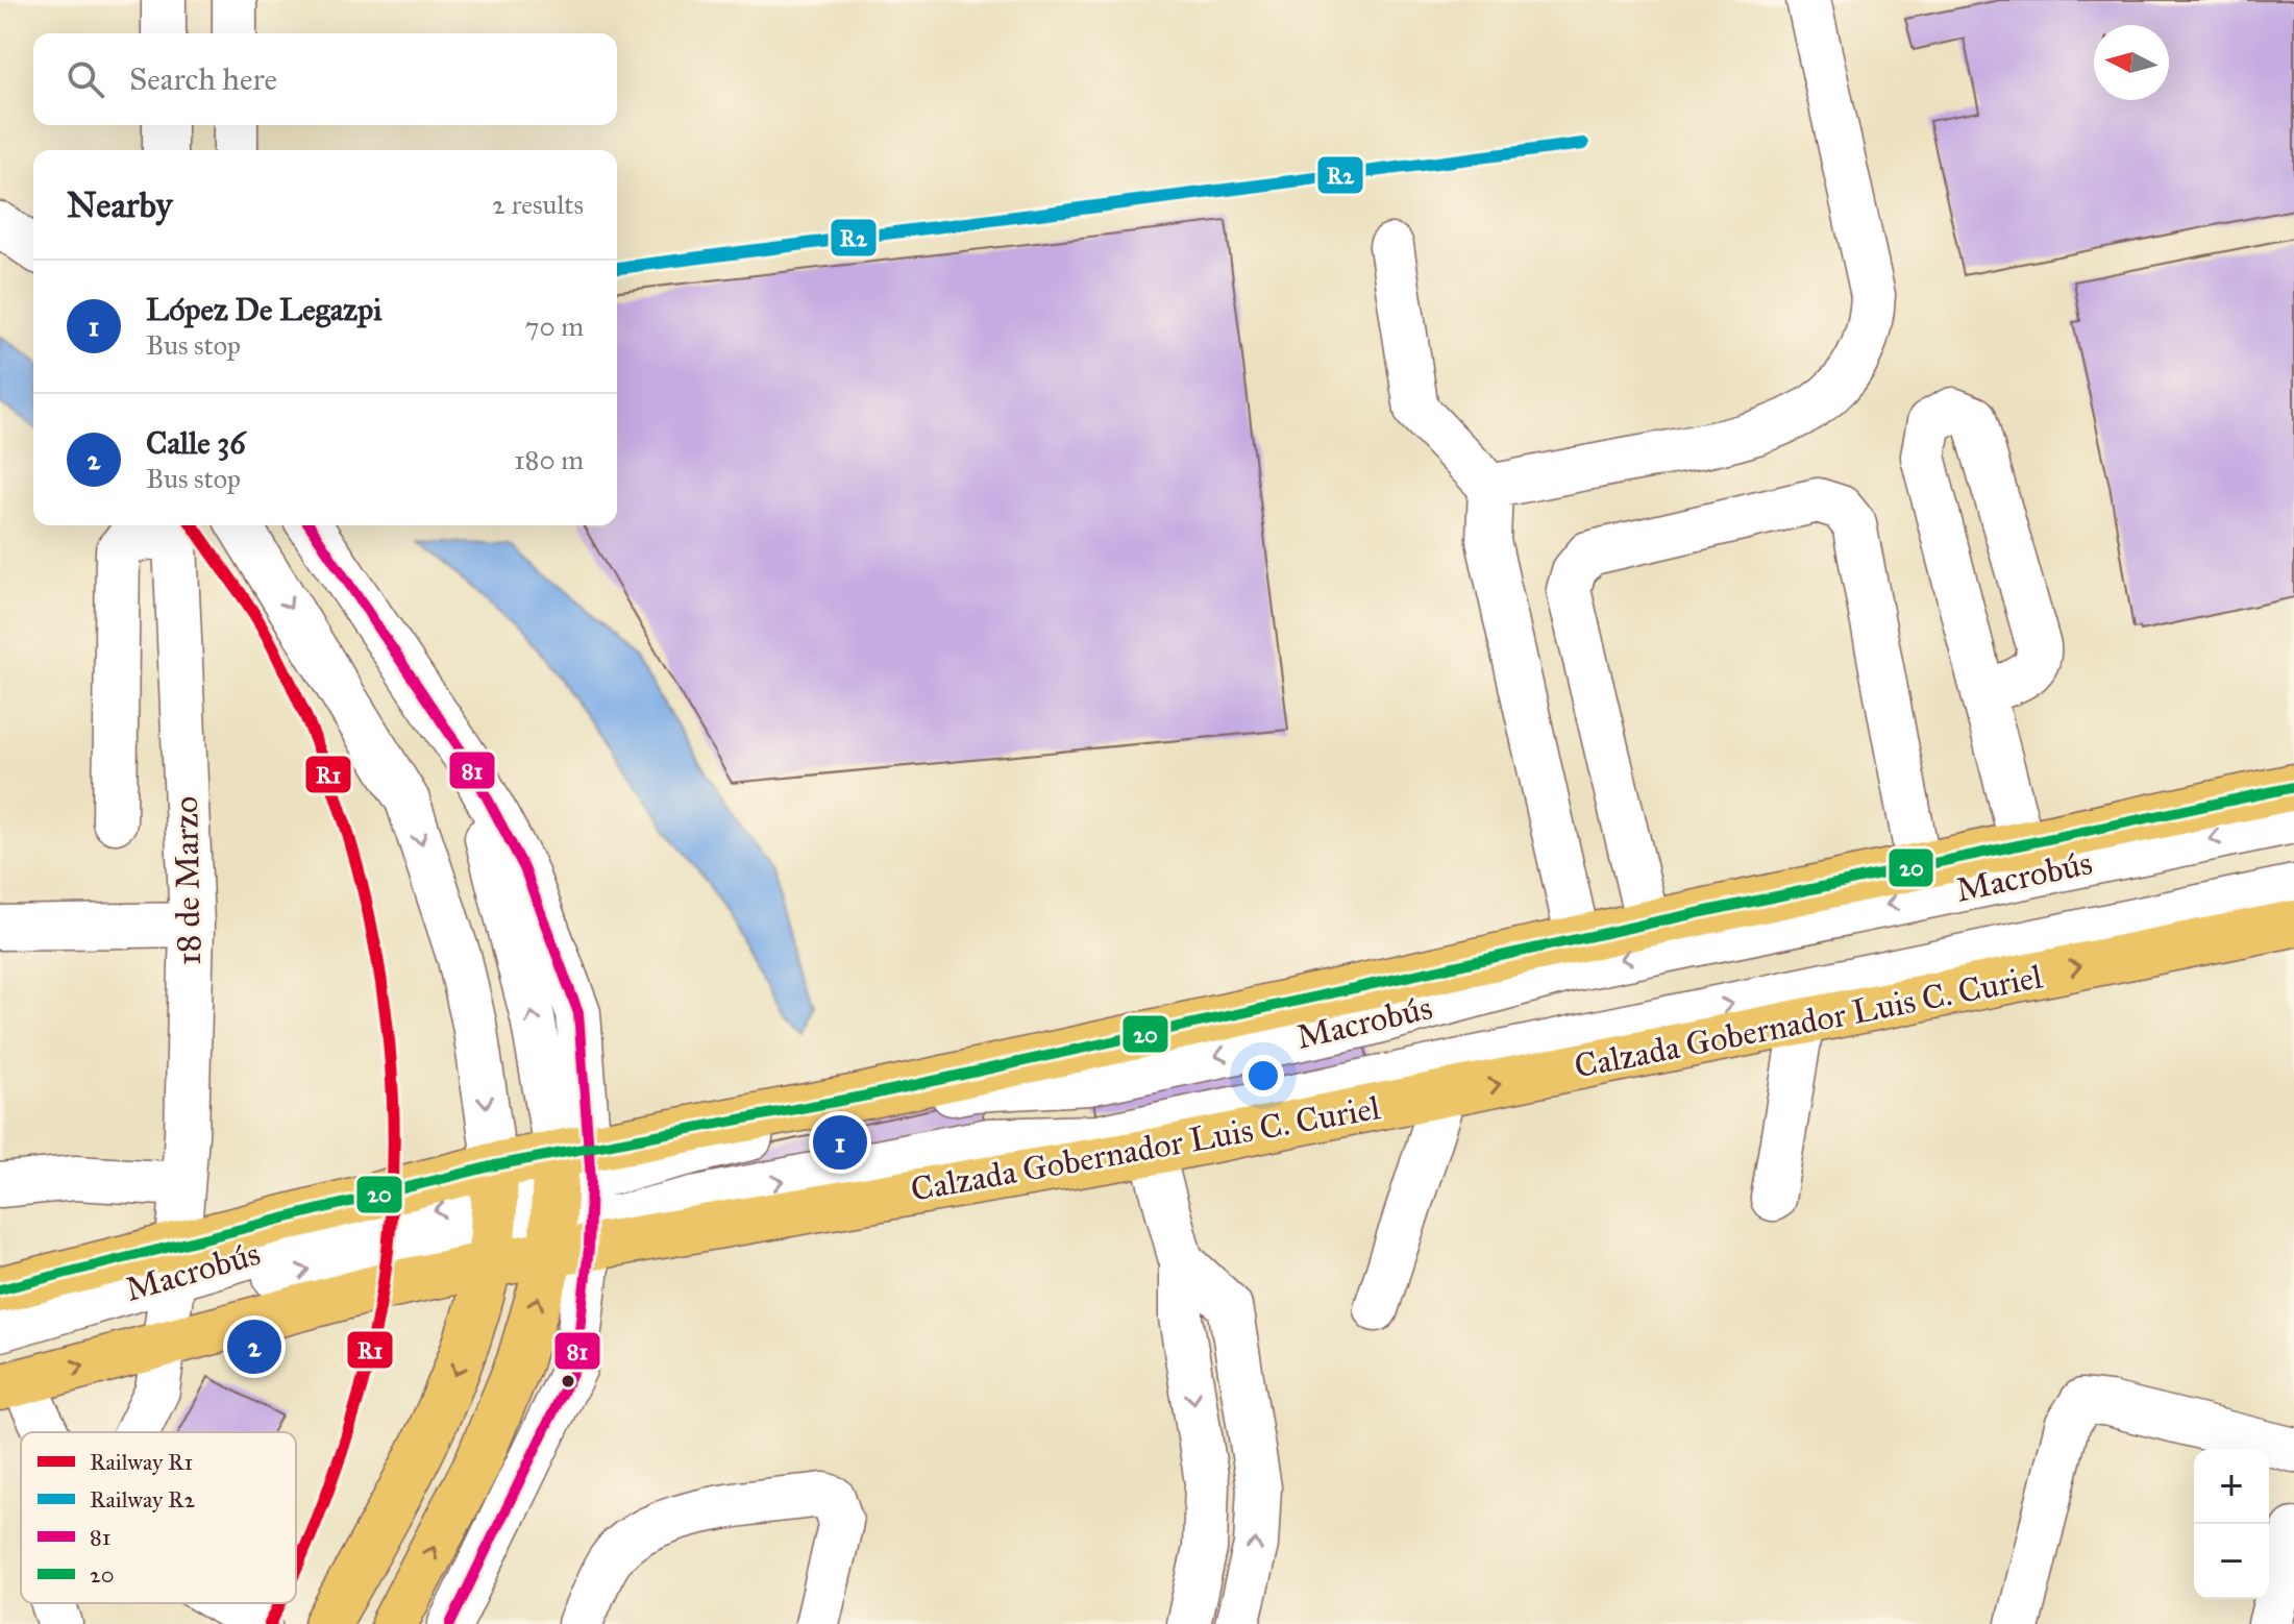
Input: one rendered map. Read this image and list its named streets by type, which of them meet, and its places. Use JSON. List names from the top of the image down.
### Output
{
  "streets": {
    "main road": ["Calzada Gobernador Luis C. Curiel"],
    "street": ["Macrobús", "18 de Marzo"]
  },
  "crossings": [
    ["Macrobús", "18 de Marzo"],
    ["Macrobús", "Calzada Gobernador Luis C. Curiel"],
    ["18 de Marzo", "Calzada Gobernador Luis C. Curiel"]
  ],
  "lines": [
    "rail line R2",
    "rail line R1",
    "transit line 81",
    "transit line 20"
  ],
  "legend": [
    "Railway R1",
    "Railway R2",
    "81",
    "20"
  ],
  "north": "left",
  "page": {
    "search": "Search here",
    "heading": ["Nearby", "2 results"],
    "list": [
      {
        "mark": "1",
        "name": "López De Legazpi",
        "note": "Bus stop",
        "value": "70 m"
      },
      {
        "mark": "2",
        "name": "Calle 36",
        "note": "Bus stop",
        "value": "180 m"
      }
    ],
    "pins": ["1", "2"],
    "map_buttons": ["+", "−"]
  }
}
